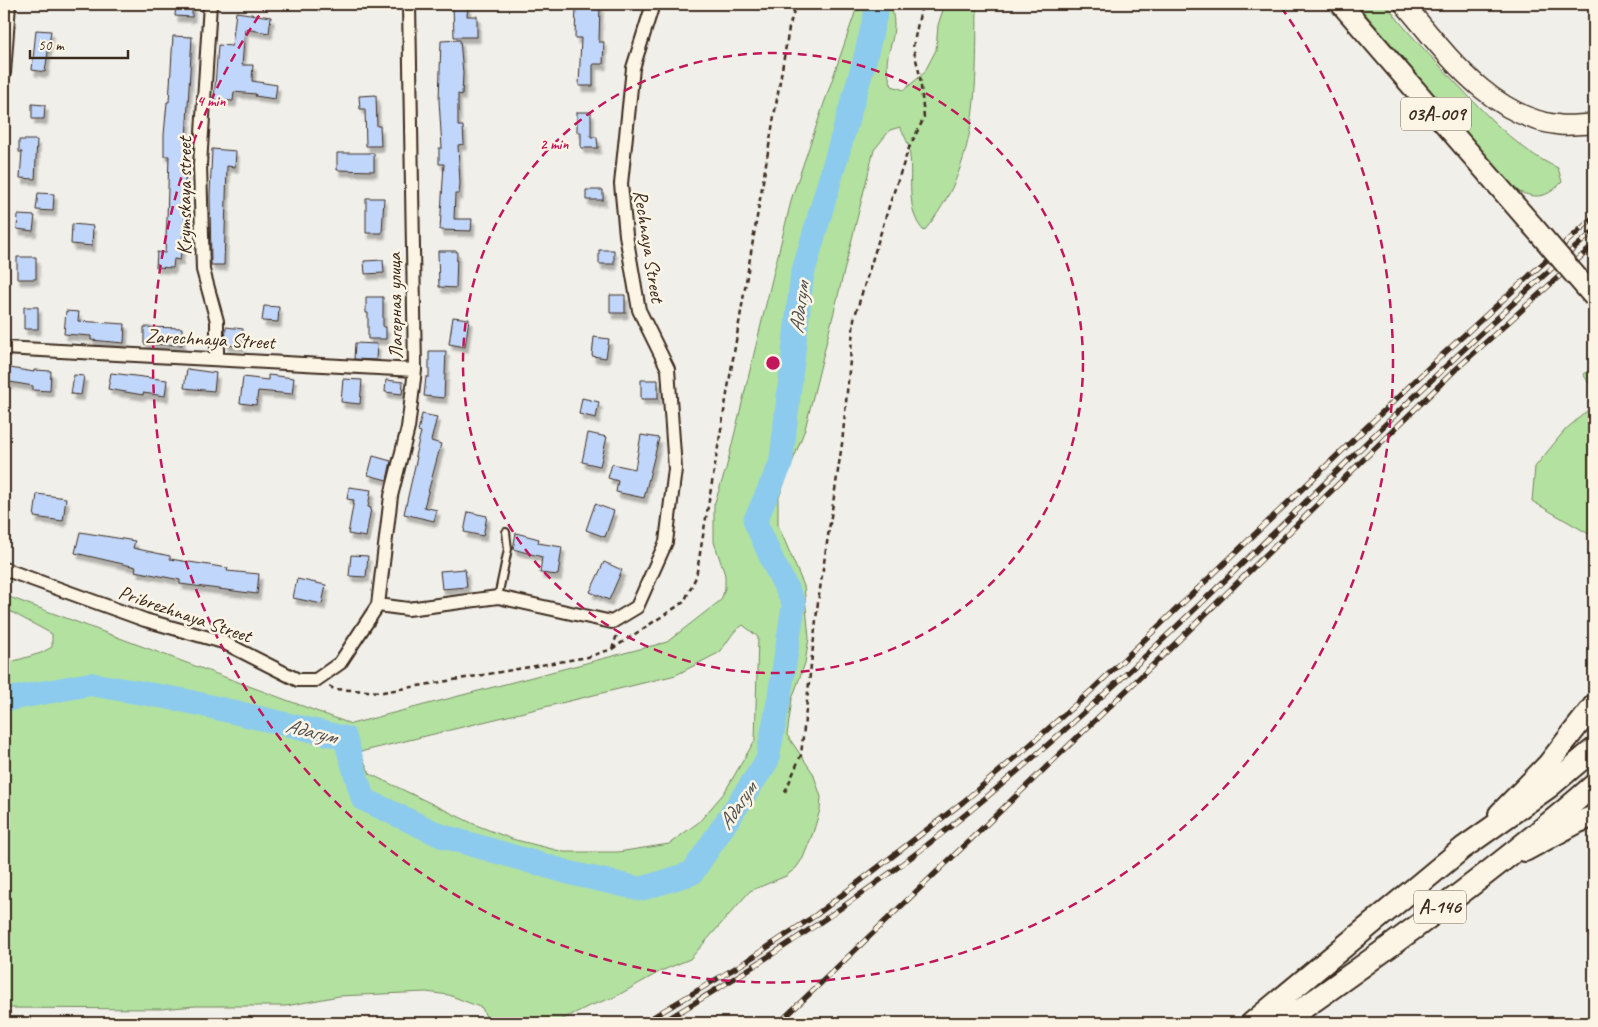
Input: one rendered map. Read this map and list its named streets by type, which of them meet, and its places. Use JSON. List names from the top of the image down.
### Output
{
  "streets": {
    "highway": ["А-146"],
    "main road": ["03А-009"],
    "street": [
      "Krymskaya street",
      "Rechnaya Street",
      "Лагерная улица",
      "Zarechnaya Street",
      "Pribrezhnaya Street"
    ]
  },
  "crossings": [
    ["Krymskaya street", "Zarechnaya Street"],
    ["Лагерная улица", "Zarechnaya Street"]
  ],
  "water": ["Адагум"],
  "scale_bar": "50 m",
  "rings": ["4 min", "2 min"]
}
